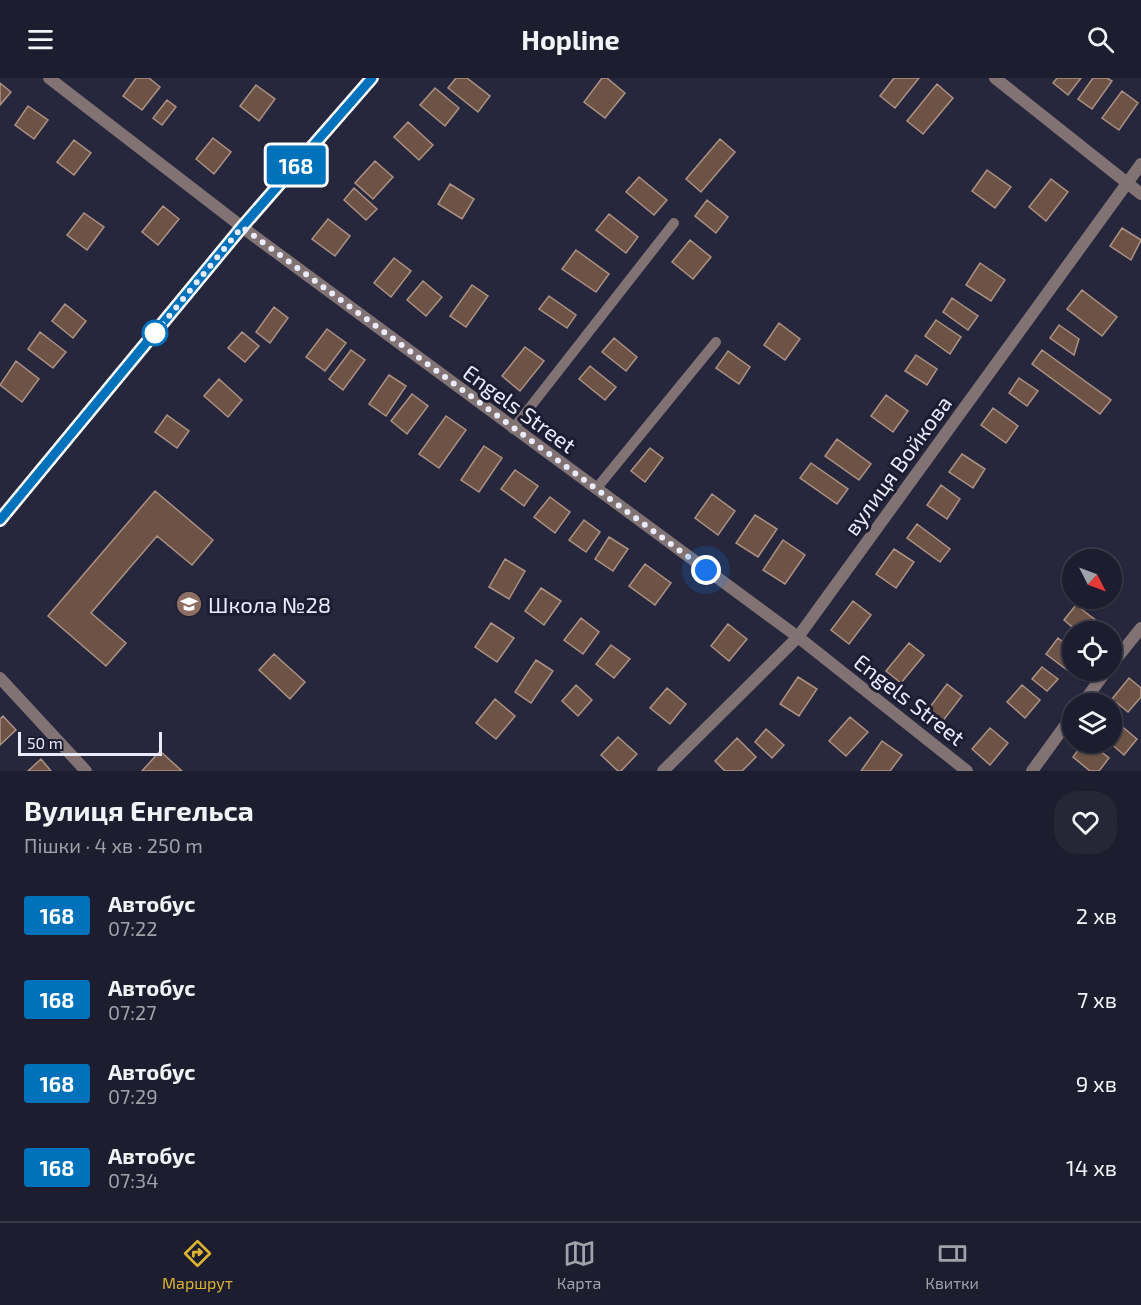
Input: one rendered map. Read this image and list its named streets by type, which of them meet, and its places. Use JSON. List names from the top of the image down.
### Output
{
  "streets": {
    "street": ["Engels Street", "вулиця Войкова"]
  },
  "crossings": [
    ["Engels Street", "вулиця Войкова"]
  ],
  "places": {
    "school or university": ["Школа №28"]
  },
  "lines": ["bus line 168"],
  "scale_bar": "50 m",
  "north": "bottom right",
  "page": {
    "header": "Hopline",
    "on_map": "168",
    "scale": "50 m",
    "heading": ["Вулиця Енгельса", "Пішки · 4 хв · 250 m"],
    "list": [
      {
        "mark": "168",
        "name": "Автобус",
        "note": "07:22",
        "value": "2 хв"
      },
      {
        "mark": "168",
        "name": "Автобус",
        "note": "07:27",
        "value": "7 хв"
      },
      {
        "mark": "168",
        "name": "Автобус",
        "note": "07:29",
        "value": "9 хв"
      },
      {
        "mark": "168",
        "name": "Автобус",
        "note": "07:34",
        "value": "14 хв"
      }
    ],
    "tabs": ["Маршрут", "Карта", "Квитки"]
  }
}
